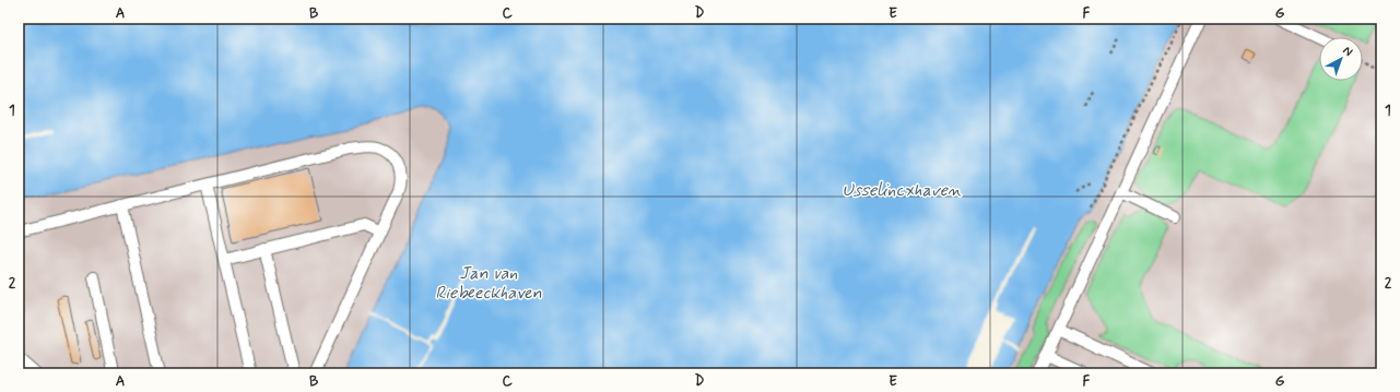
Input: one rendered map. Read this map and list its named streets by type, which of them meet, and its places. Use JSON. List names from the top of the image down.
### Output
{
  "water": ["Usselincxhaven", "Jan van Riebeeckhaven"],
  "north": "top right",
  "grid": {
    "columns": [
      "A",
      "B",
      "C",
      "D",
      "E",
      "F",
      "G"
    ],
    "rows": ["1", "2"]
  }
}
